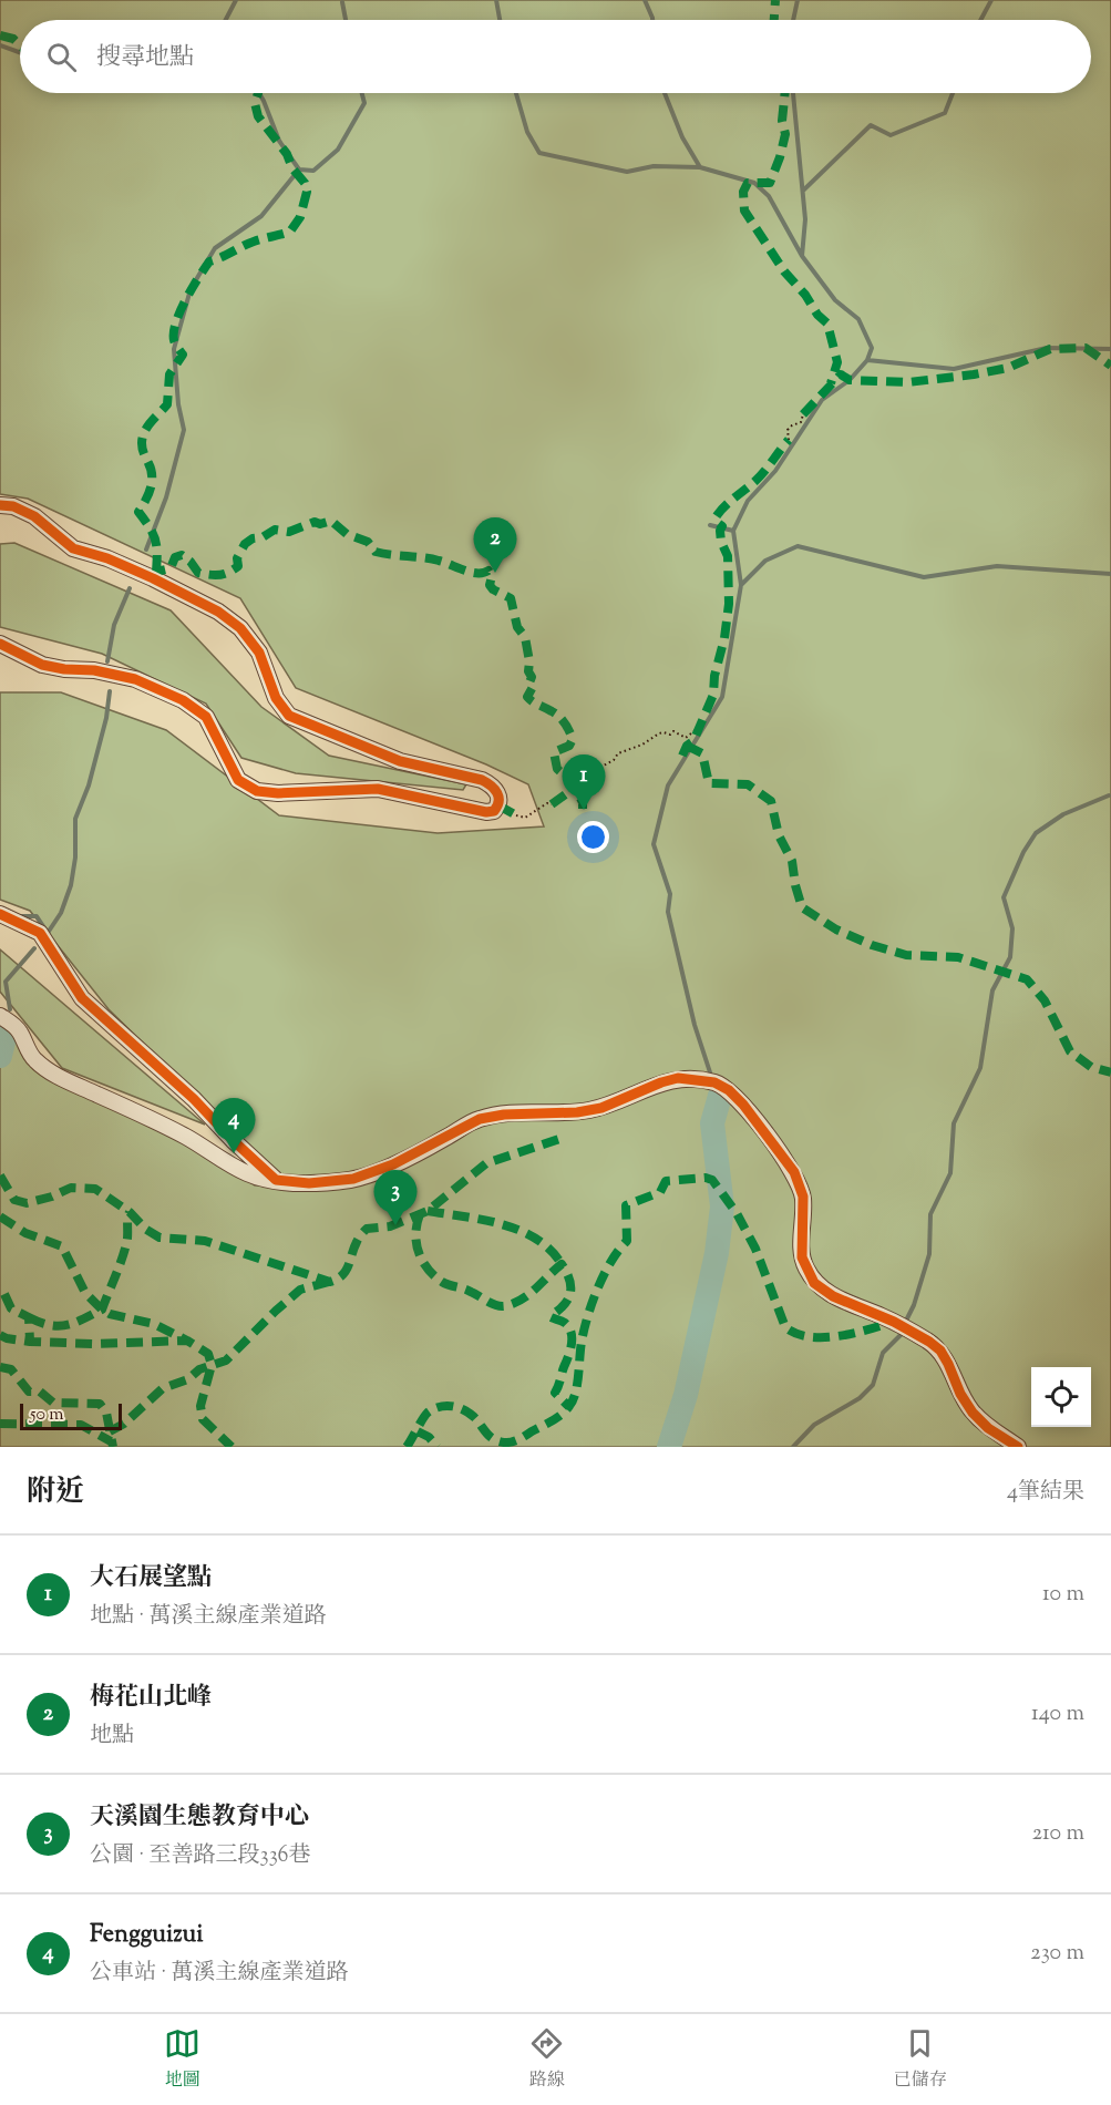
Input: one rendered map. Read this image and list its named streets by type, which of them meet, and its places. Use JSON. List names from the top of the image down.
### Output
{
  "scale_bar": "50 m",
  "page": {
    "search": "搜尋地點",
    "pins": [
      "2",
      "1",
      "4",
      "3"
    ],
    "scale": "50 m",
    "heading": ["附近", "4筆結果"],
    "list": [
      {
        "mark": "1",
        "name": "大石展望點",
        "note": "地點 · 萬溪主線產業道路",
        "value": "10 m"
      },
      {
        "mark": "2",
        "name": "梅花山北峰",
        "note": "地點",
        "value": "140 m"
      },
      {
        "mark": "3",
        "name": "天溪園生態教育中心",
        "note": "公園 · 至善路三段336巷",
        "value": "210 m"
      },
      {
        "mark": "4",
        "name": "Fengguizui",
        "note": "公車站 · 萬溪主線產業道路",
        "value": "230 m"
      }
    ],
    "nav": ["地圖", "路線", "已儲存"]
  }
}
